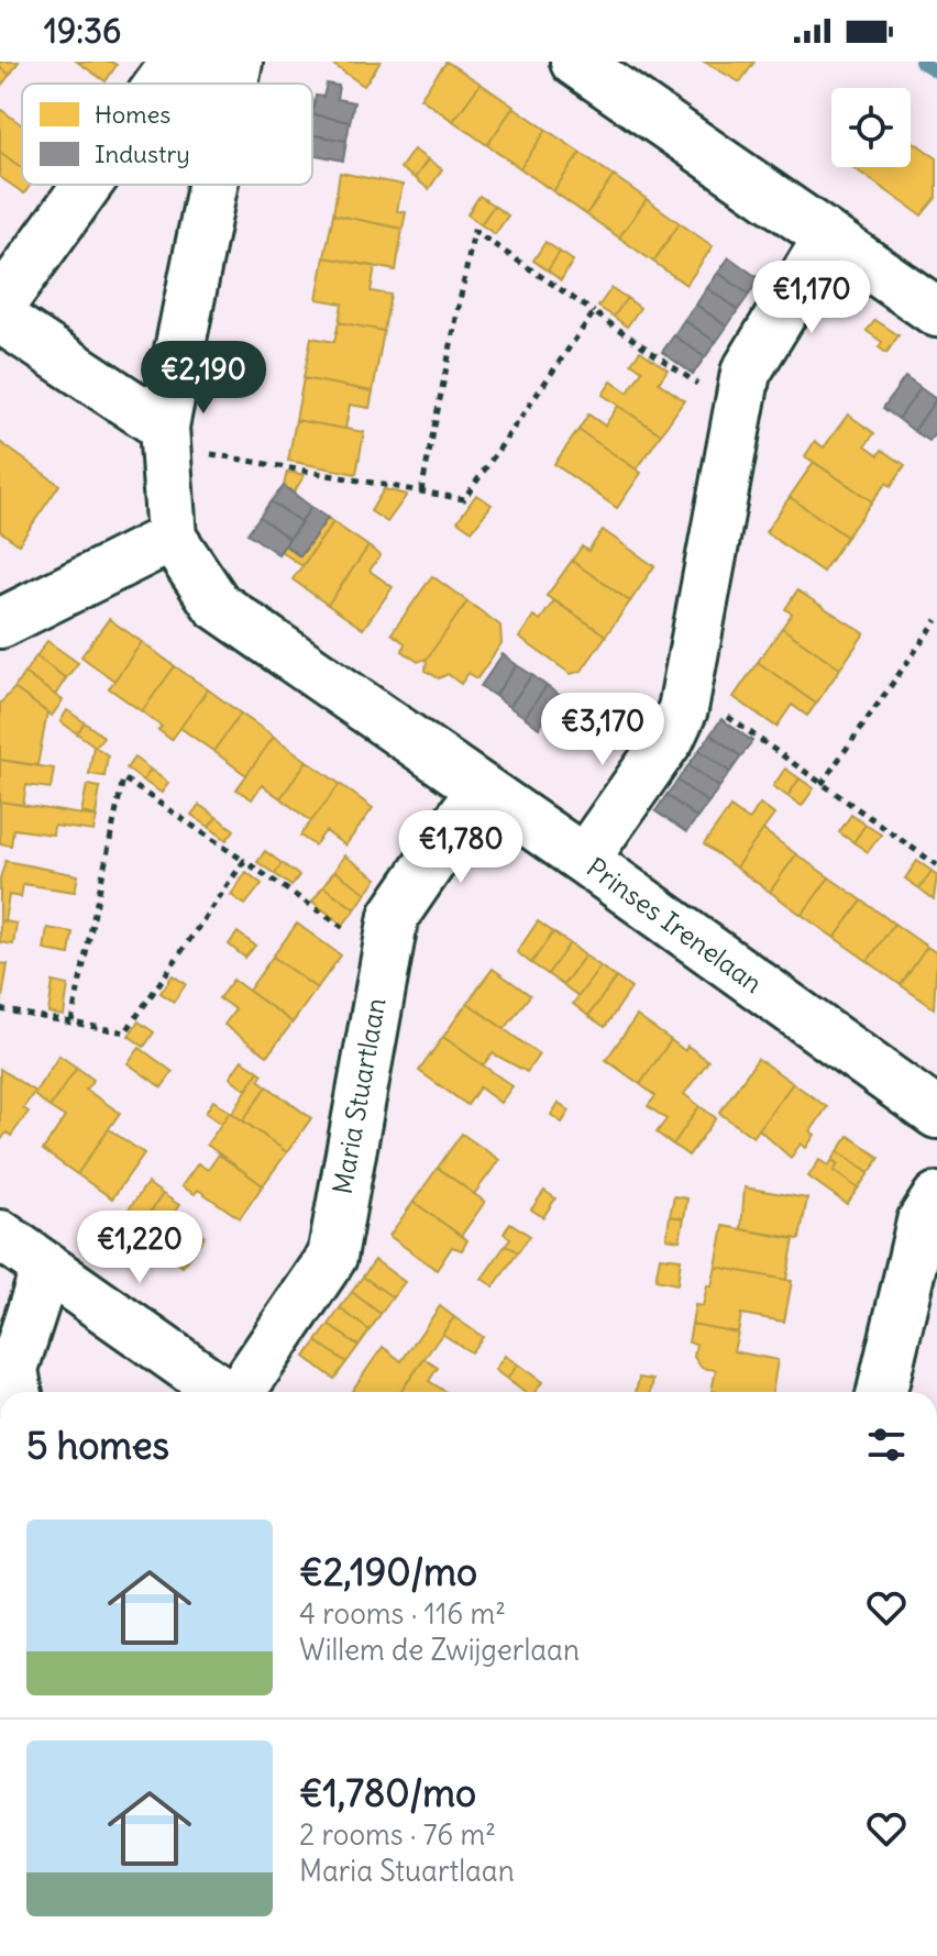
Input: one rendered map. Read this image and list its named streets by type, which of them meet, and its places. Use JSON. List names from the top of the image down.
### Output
{
  "streets": {
    "street": ["Prinses Irenelaan", "Maria Stuartlaan"]
  },
  "crossings": [
    ["Prinses Irenelaan", "Maria Stuartlaan"]
  ],
  "legend": ["Homes", "Industry"],
  "page": {
    "status": "19:36",
    "price": [
      "€1,170",
      "€2,190",
      "€3,170",
      "€1,780",
      "€1,220"
    ],
    "heading": "5 homes",
    "list": [
      {
        "name": "€2,190/mo",
        "note": "4 rooms · 116 m² · Willem de Zwijgerlaan"
      },
      {
        "name": "€1,780/mo",
        "note": "2 rooms · 76 m² · Maria Stuartlaan"
      }
    ]
  }
}
